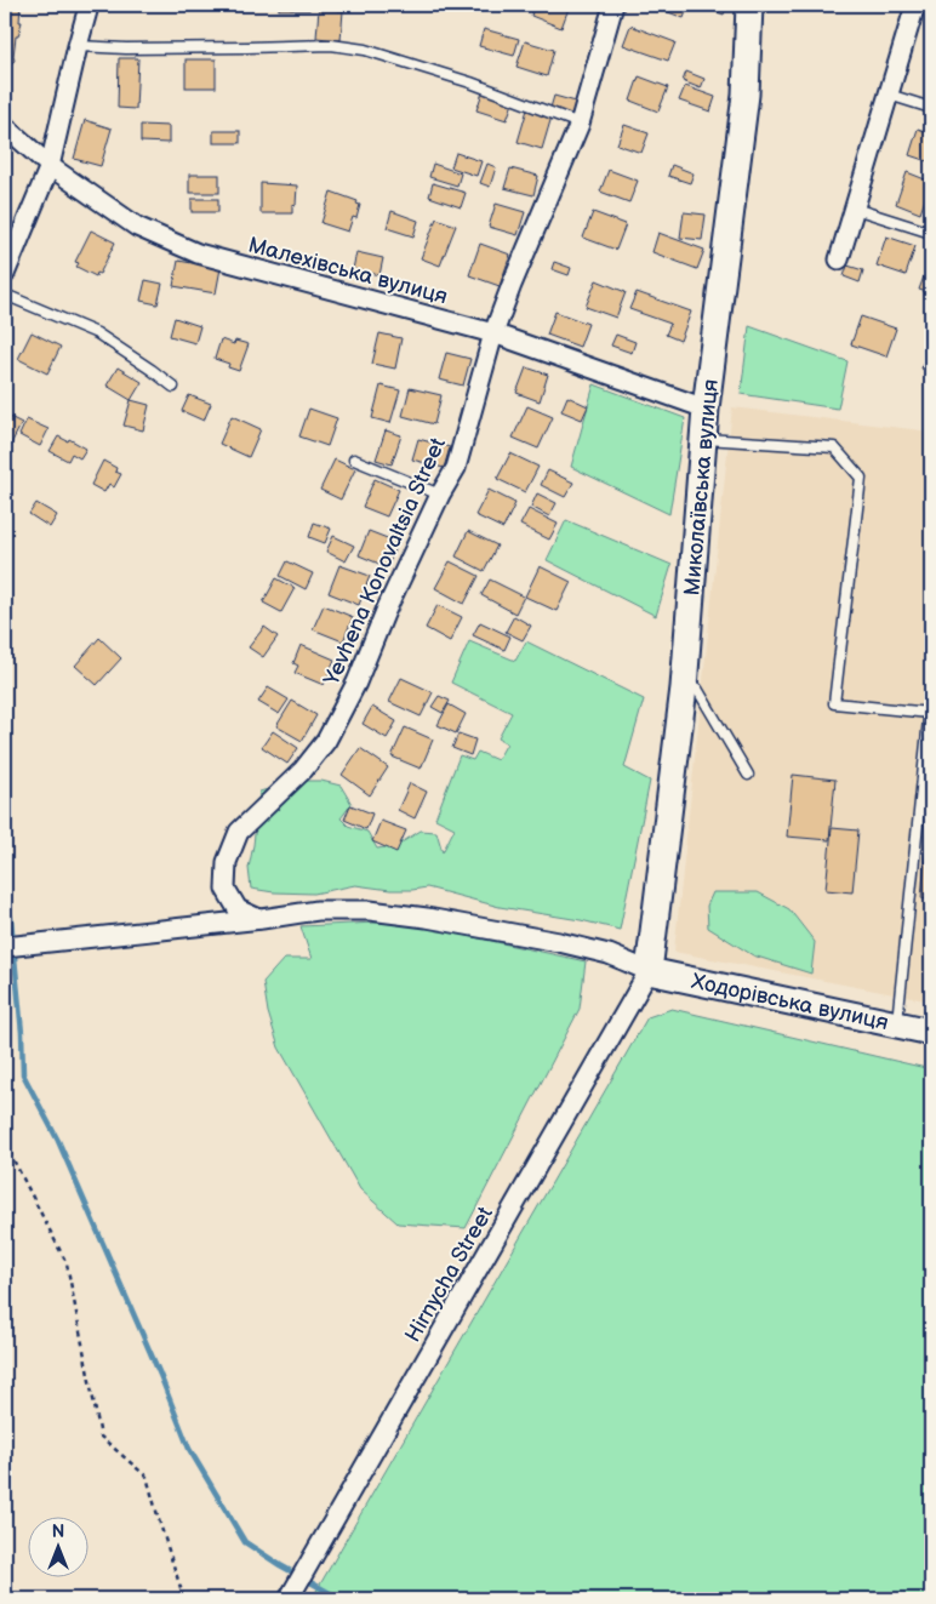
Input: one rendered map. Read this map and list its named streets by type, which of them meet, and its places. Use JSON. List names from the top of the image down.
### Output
{
  "streets": {
    "main road": ["Миколаївська вулиця", "Ходорівська вулиця"],
    "street": ["Малехівська вулиця", "Yevhena Konovaltsia Street", "Hirnycha Street"]
  },
  "crossings": [
    ["Малехівська вулиця", "Миколаївська вулиця"],
    ["Малехівська вулиця", "Yevhena Konovaltsia Street"],
    ["Миколаївська вулиця", "Ходорівська вулиця"],
    ["Миколаївська вулиця", "Hirnycha Street"],
    ["Ходорівська вулиця", "Hirnycha Street"]
  ],
  "north": "top"
}
